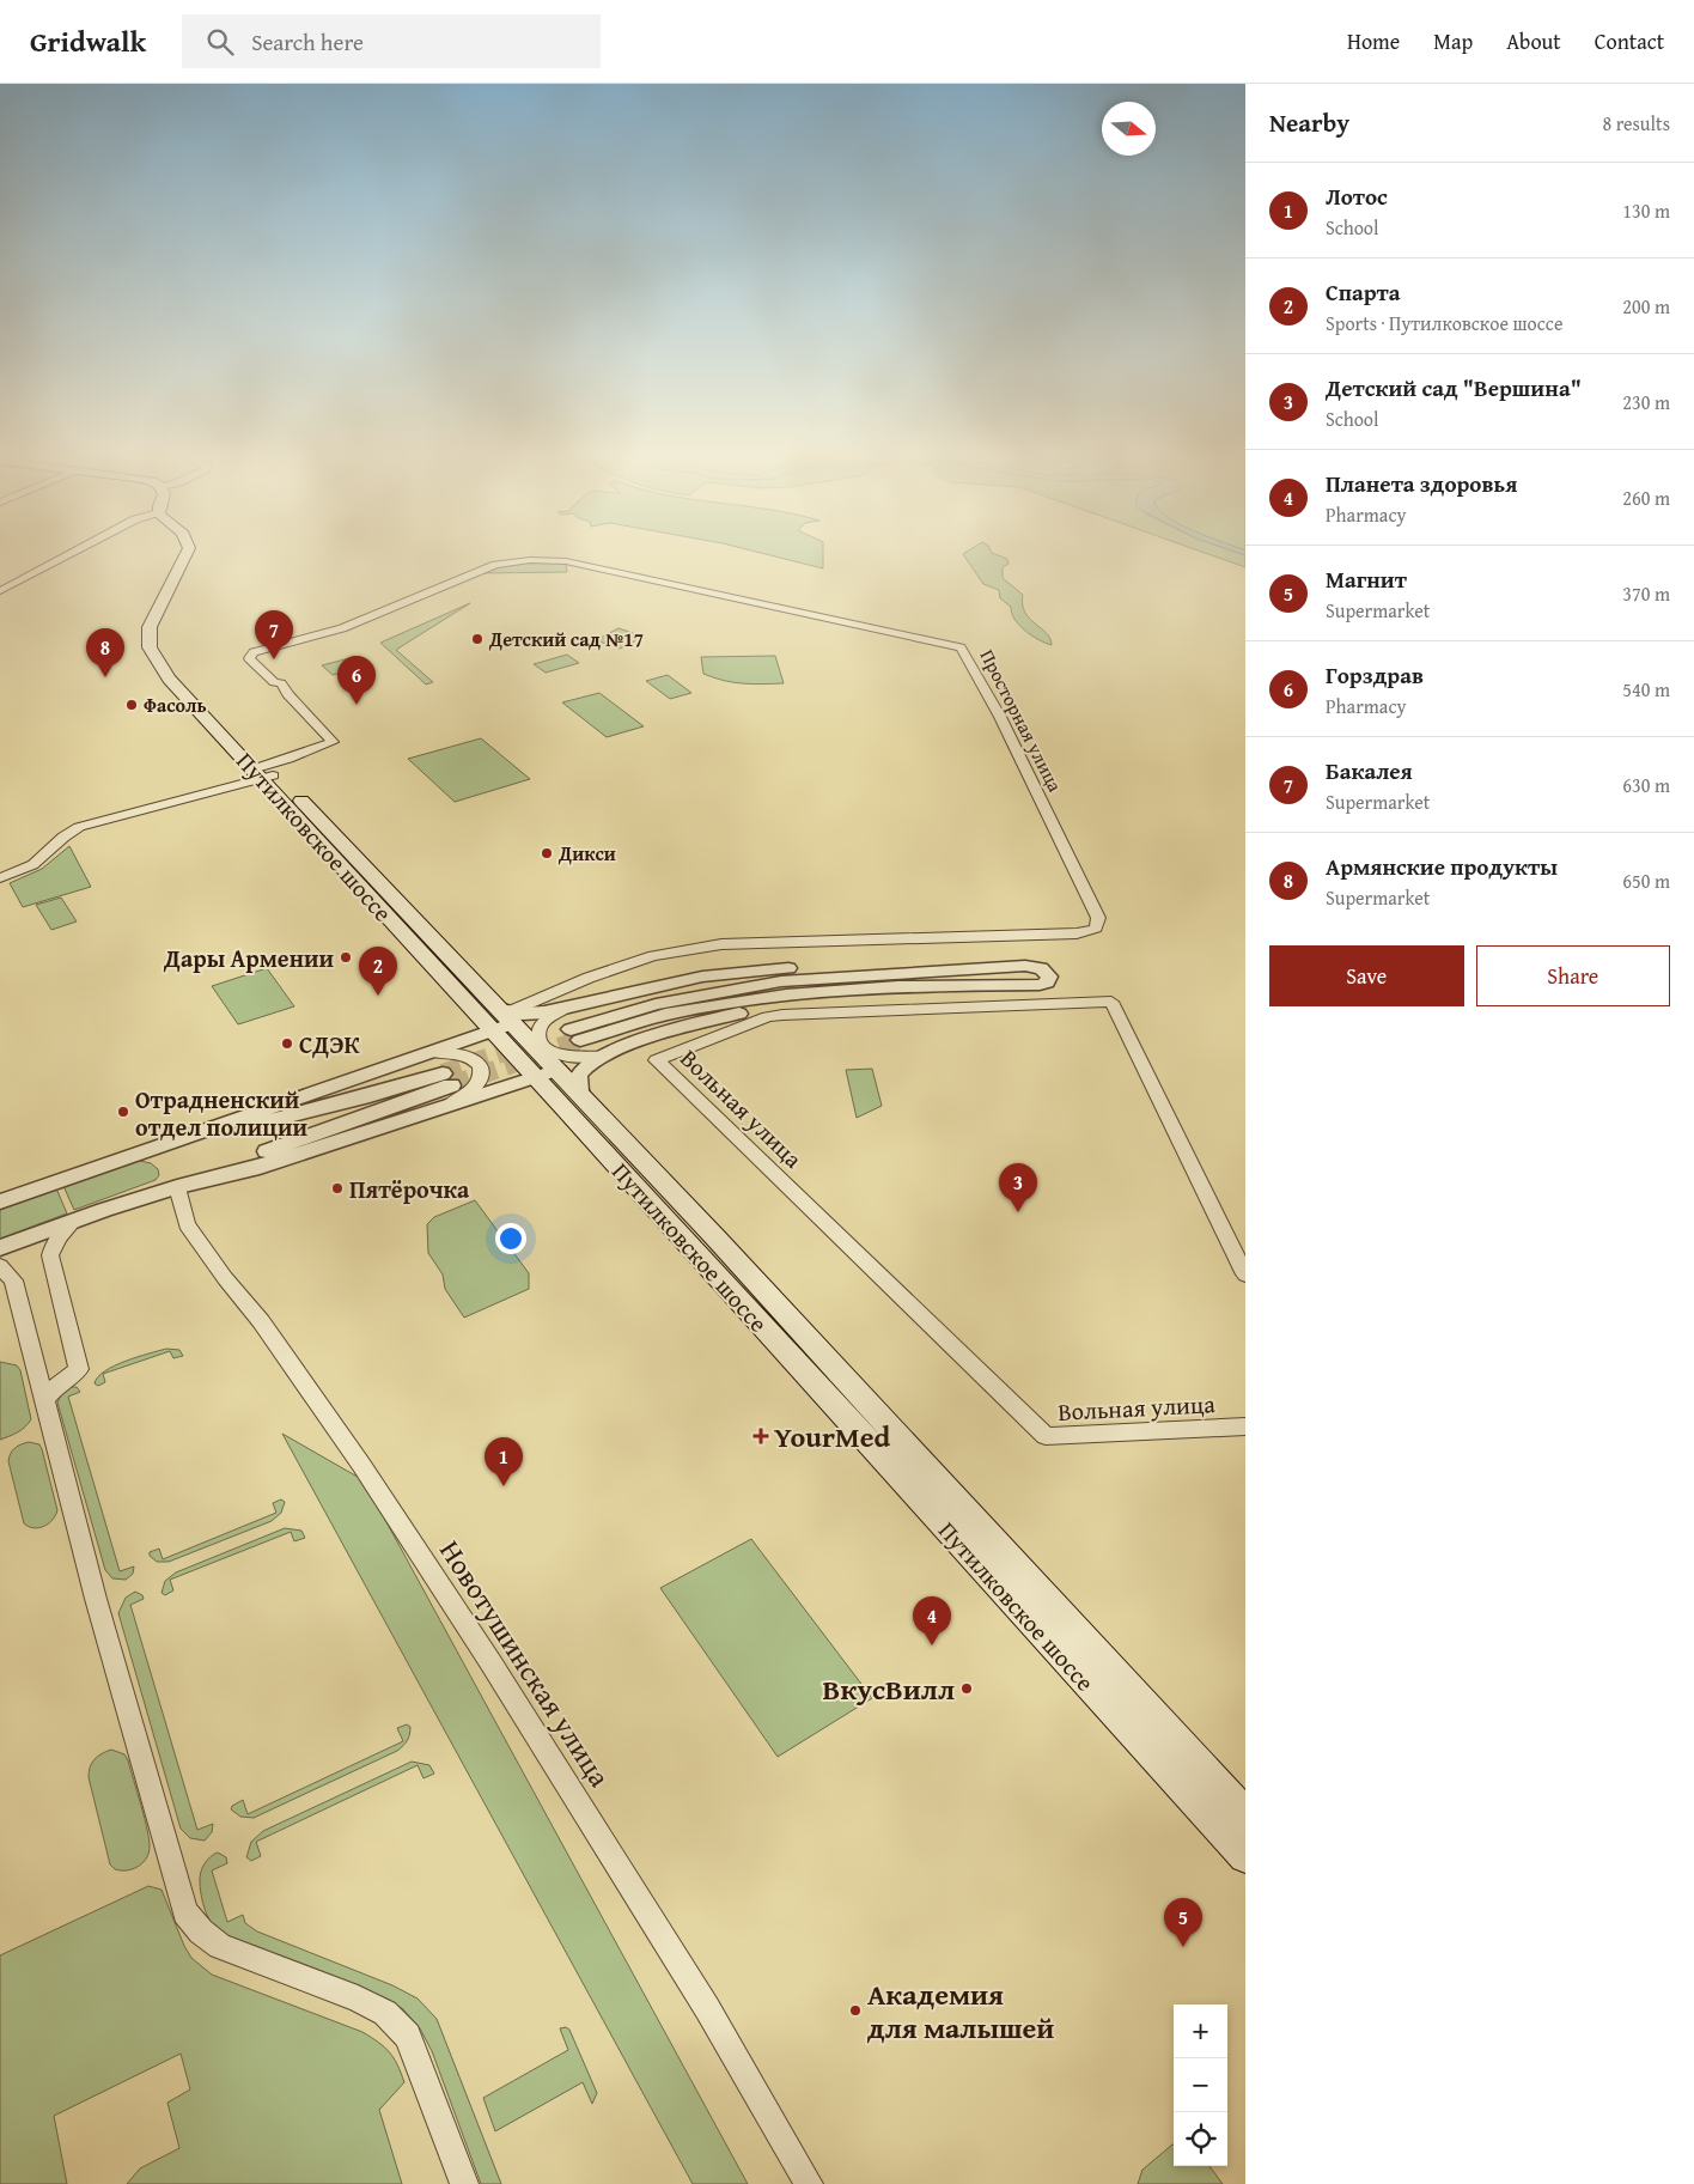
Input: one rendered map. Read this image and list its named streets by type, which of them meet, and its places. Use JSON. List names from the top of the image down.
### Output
{
  "streets": {
    "main road": ["Путилковское шоссе"],
    "street": ["Просторная улица", "Вольная улица", "Новотушинская улица"]
  },
  "crossings": [
    ["Просторная улица", "Путилковское шоссе"]
  ],
  "places": {
    "other": [
      "Детский сад №17",
      "Фасоль",
      "Дикси",
      "Дары Армении",
      "СДЭК",
      "Отрадненский отдел полиции",
      "Пятёрочка",
      "ВкусВилл",
      "Академия для малышей"
    ],
    "health": ["YourMed"]
  },
  "north": "right",
  "page": {
    "header": "Gridwalk",
    "search": "Search here",
    "nav": [
      "Home",
      "Map",
      "About",
      "Contact"
    ],
    "heading": ["Nearby", "8 results"],
    "list": [
      {
        "mark": "1",
        "name": "Лотос",
        "note": "School",
        "value": "130 m"
      },
      {
        "mark": "2",
        "name": "Спарта",
        "note": "Sports · Путилковское шоссе",
        "value": "200 m"
      },
      {
        "mark": "3",
        "name": "Детский сад \"Вершина\"",
        "note": "School",
        "value": "230 m"
      },
      {
        "mark": "4",
        "name": "Планета здоровья",
        "note": "Pharmacy",
        "value": "260 m"
      },
      {
        "mark": "5",
        "name": "Магнит",
        "note": "Supermarket",
        "value": "370 m"
      },
      {
        "mark": "6",
        "name": "Горздрав",
        "note": "Pharmacy",
        "value": "540 m"
      },
      {
        "mark": "7",
        "name": "Бакалея",
        "note": "Supermarket",
        "value": "630 m"
      },
      {
        "mark": "8",
        "name": "Армянские продукты",
        "note": "Supermarket",
        "value": "650 m"
      }
    ],
    "pins": [
      "7",
      "8",
      "6",
      "2",
      "3",
      "1",
      "4",
      "5"
    ],
    "buttons": ["Save", "Share"],
    "map_buttons": ["+", "−"]
  }
}
